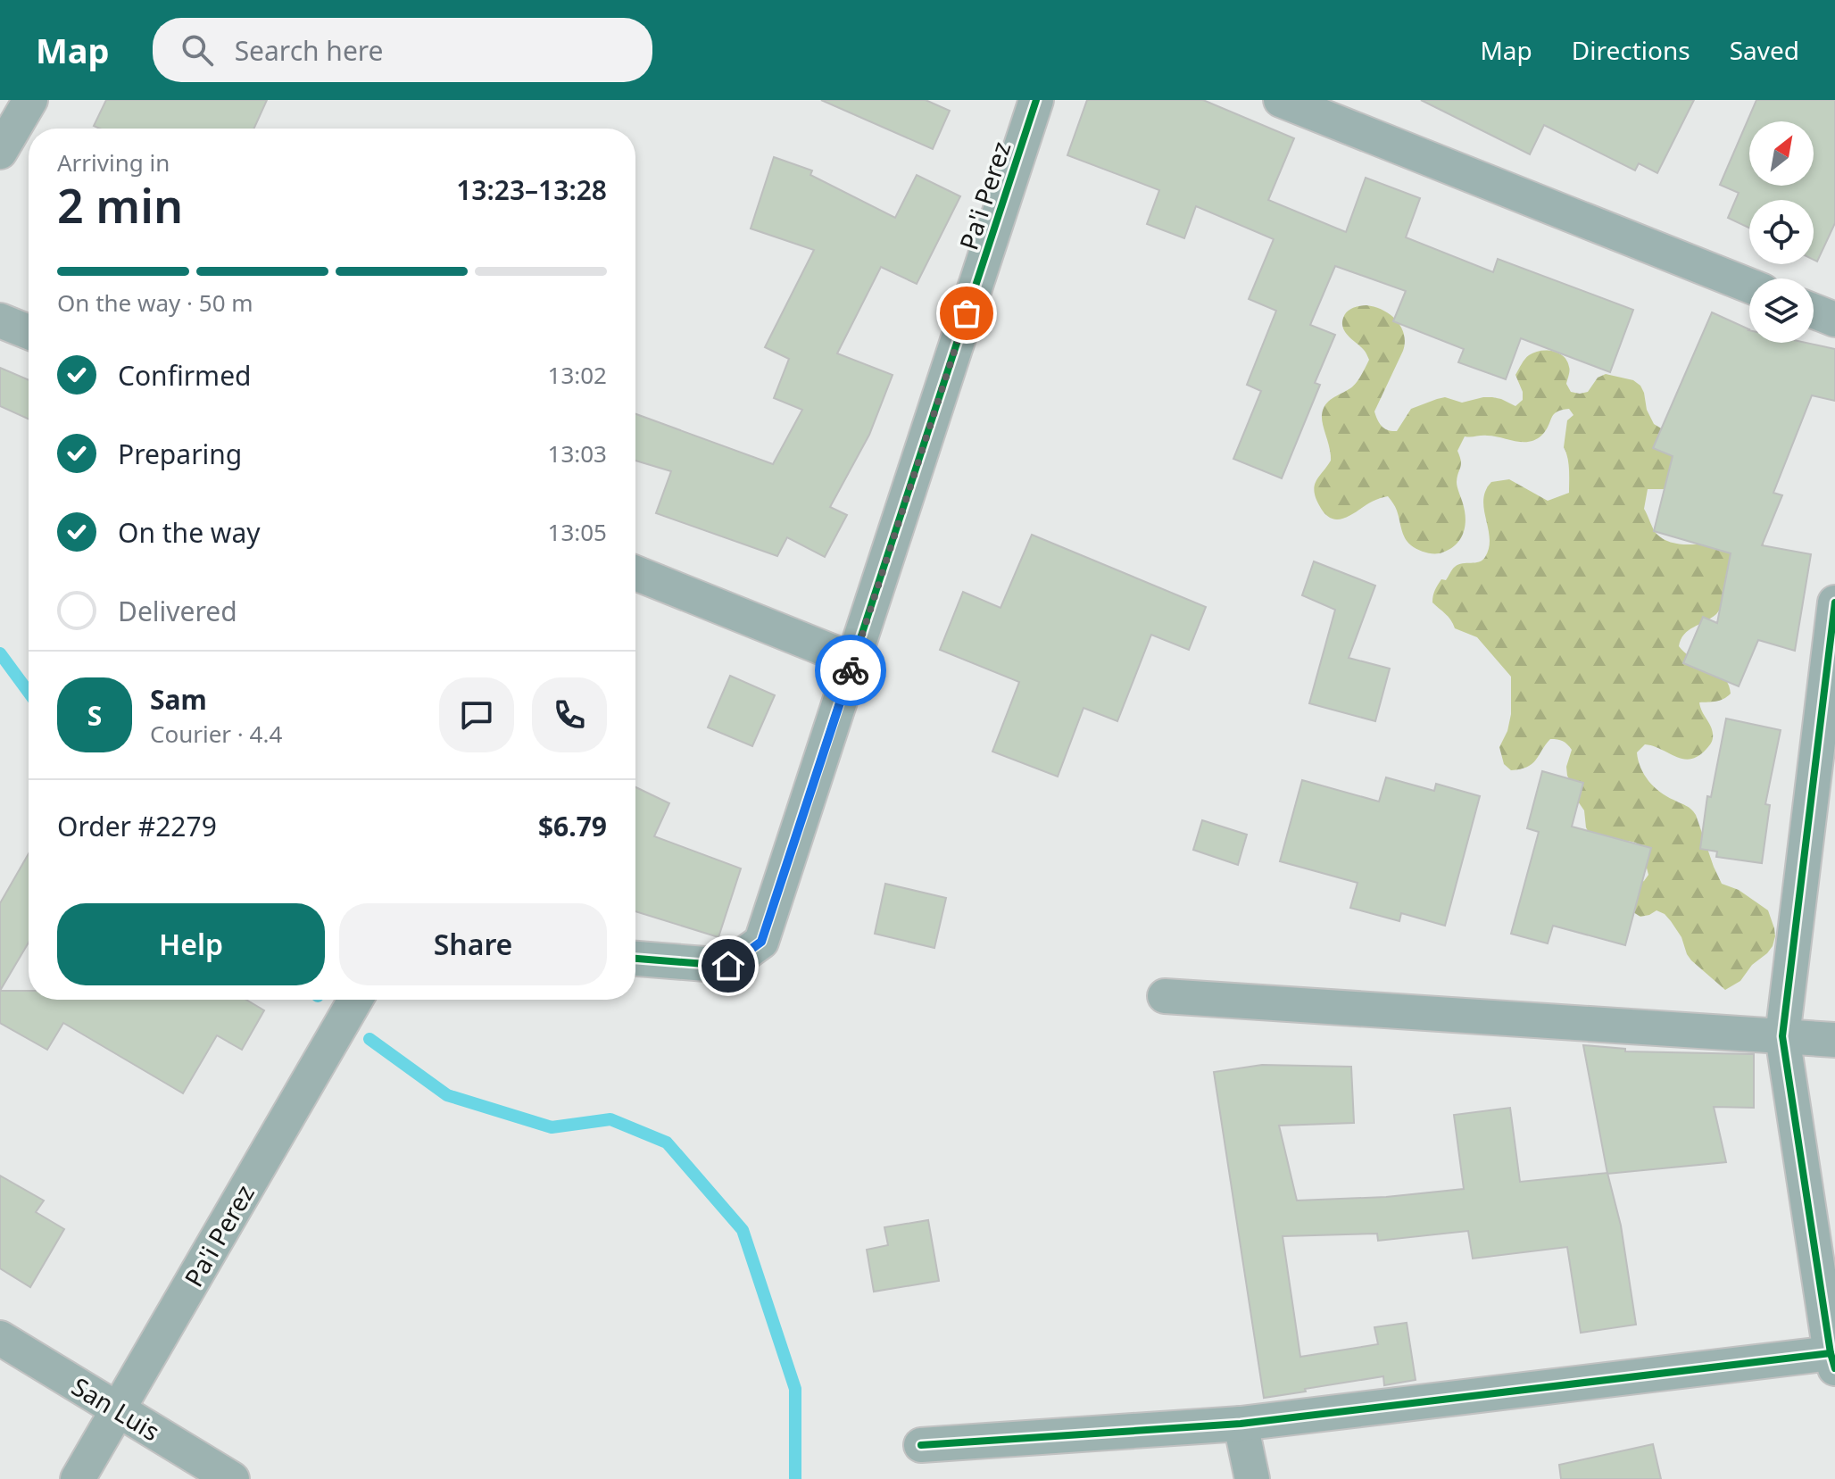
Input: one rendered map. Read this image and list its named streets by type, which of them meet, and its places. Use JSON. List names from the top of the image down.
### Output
{
  "streets": {
    "street": ["Pa'i Perez", "San Luis"]
  },
  "crossings": [
    ["Pa'i Perez", "San Luis"]
  ],
  "north": "top right",
  "page": {
    "header": "Map",
    "search": "Search here",
    "nav": ["Map", "Directions", "Saved"],
    "heading": ["2 min", "Arriving in", "13:23–13:28"],
    "panel": [
      "Sam",
      "Courier · 4.4",
      "Order #2279",
      "$6.79"
    ],
    "bar": "On the way · 50 m",
    "list": [
      ["Confirmed", "13:02"],
      ["Preparing", "13:03"],
      ["On the way", "13:05"],
      "Delivered"
    ],
    "round": "S",
    "buttons": ["Help", "Share"]
  }
}
